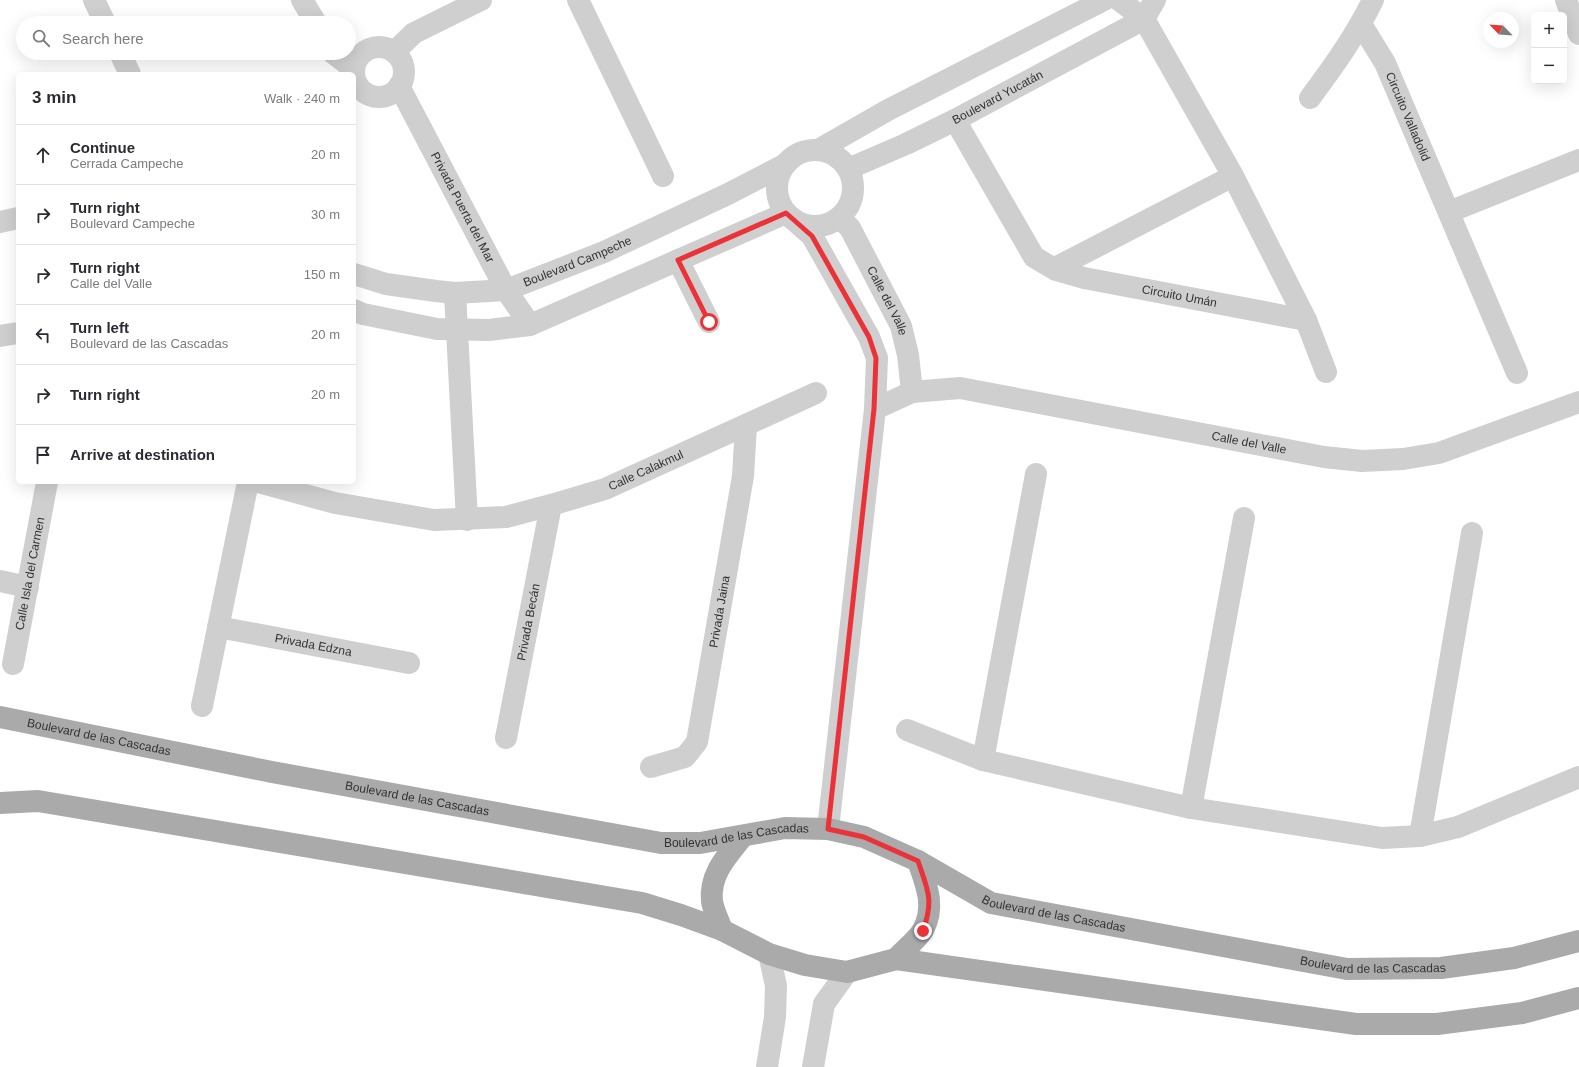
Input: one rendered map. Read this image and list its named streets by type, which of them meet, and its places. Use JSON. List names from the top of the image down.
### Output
{
  "streets": {
    "main road": ["Boulevard de las Cascadas"],
    "street": [
      "Boulevard Yucatán",
      "Circuito Valladolid",
      "Privada Puerta del Mar",
      "Boulevard Campeche",
      "Circuito Umán",
      "Calle del Valle",
      "Calle Calakmul",
      "Calle Isla del Carmen",
      "Privada Jaina",
      "Privada Becán",
      "Privada Edzna"
    ]
  },
  "crossings": [
    ["Boulevard Yucatán", "Boulevard Campeche"],
    ["Boulevard Yucatán", "Circuito Umán"],
    ["Boulevard Yucatán", "Calle del Valle"],
    ["Privada Puerta del Mar", "Boulevard Campeche"],
    ["Boulevard Campeche", "Calle del Valle"],
    ["Calle Calakmul", "Privada Jaina"],
    ["Calle Calakmul", "Privada Becán"]
  ],
  "north": "top left",
  "page": {
    "map_buttons": ["+", "−"],
    "search": "Search here",
    "heading": ["3 min", "Walk · 240 m"],
    "list": [
      ["Continue", "Cerrada Campeche", "20 m"],
      ["Turn right", "Boulevard Campeche", "30 m"],
      ["Turn right", "Calle del Valle", "150 m"],
      ["Turn left", "Boulevard de las Cascadas", "20 m"],
      ["Turn right", "20 m"],
      "Arrive at destination"
    ]
  }
}
